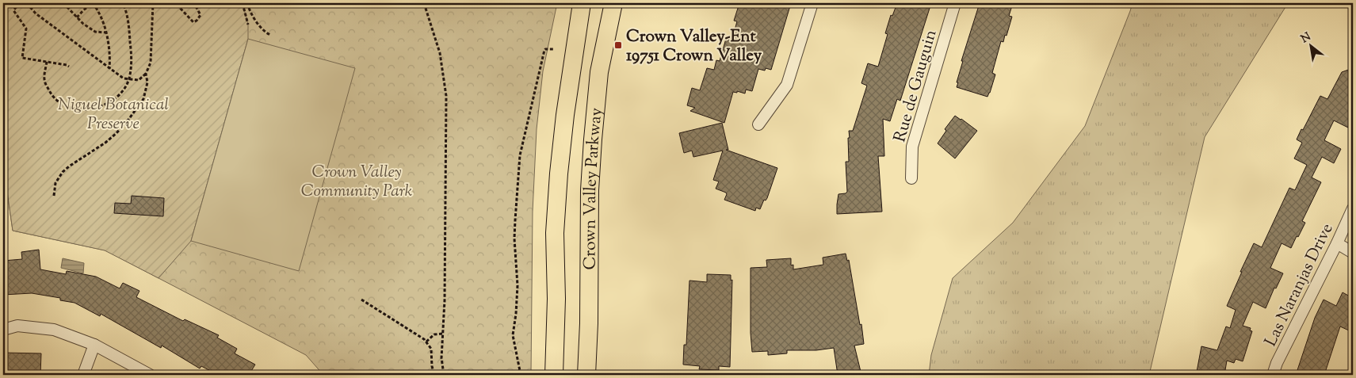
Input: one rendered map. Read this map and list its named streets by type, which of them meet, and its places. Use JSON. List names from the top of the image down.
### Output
{
  "streets": {
    "main road": ["Crown Valley Parkway"],
    "street": ["Rue de Gauguin", "Las Naranjas Drive"]
  },
  "parks": ["Niguel Botanical Preserve", "Crown Valley Community Park"],
  "places": {
    "transit": ["Crown Valley-Ent 19751 Crown Valley"]
  },
  "north": "top left"
}
